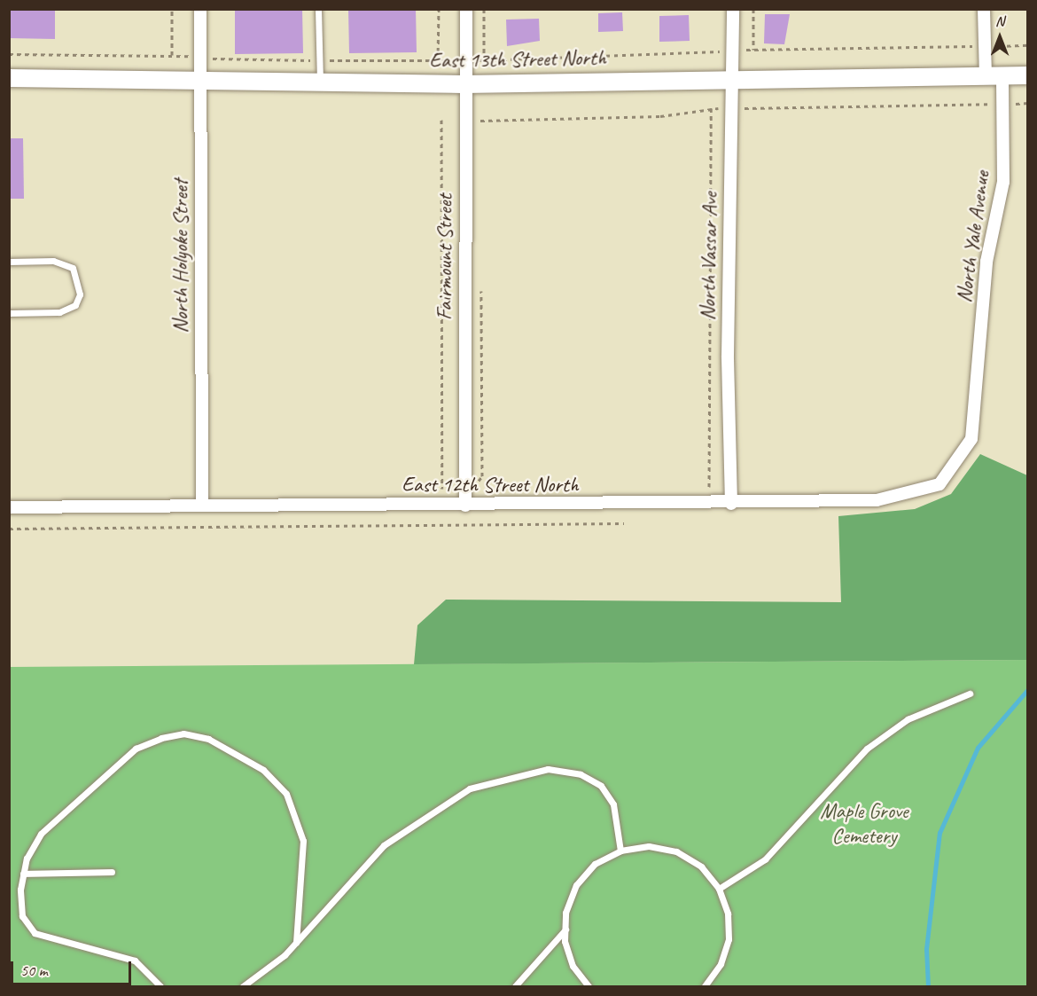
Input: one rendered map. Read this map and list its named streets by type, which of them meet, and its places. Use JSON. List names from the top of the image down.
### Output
{
  "streets": {
    "main road": ["East 13th Street North"],
    "street": [
      "North Yale Avenue",
      "North Holyoke Street",
      "North Vassar Ave",
      "Fairmount Street",
      "East 12th Street North"
    ]
  },
  "crossings": [
    ["East 13th Street North", "North Yale Avenue"],
    ["East 13th Street North", "North Holyoke Street"],
    ["East 13th Street North", "North Vassar Ave"],
    ["East 13th Street North", "Fairmount Street"],
    ["North Yale Avenue", "East 12th Street North"],
    ["North Holyoke Street", "East 12th Street North"],
    ["North Vassar Ave", "East 12th Street North"],
    ["Fairmount Street", "East 12th Street North"]
  ],
  "parks": ["Maple Grove Cemetery"],
  "scale_bar": "50 m",
  "north": "top"
}
